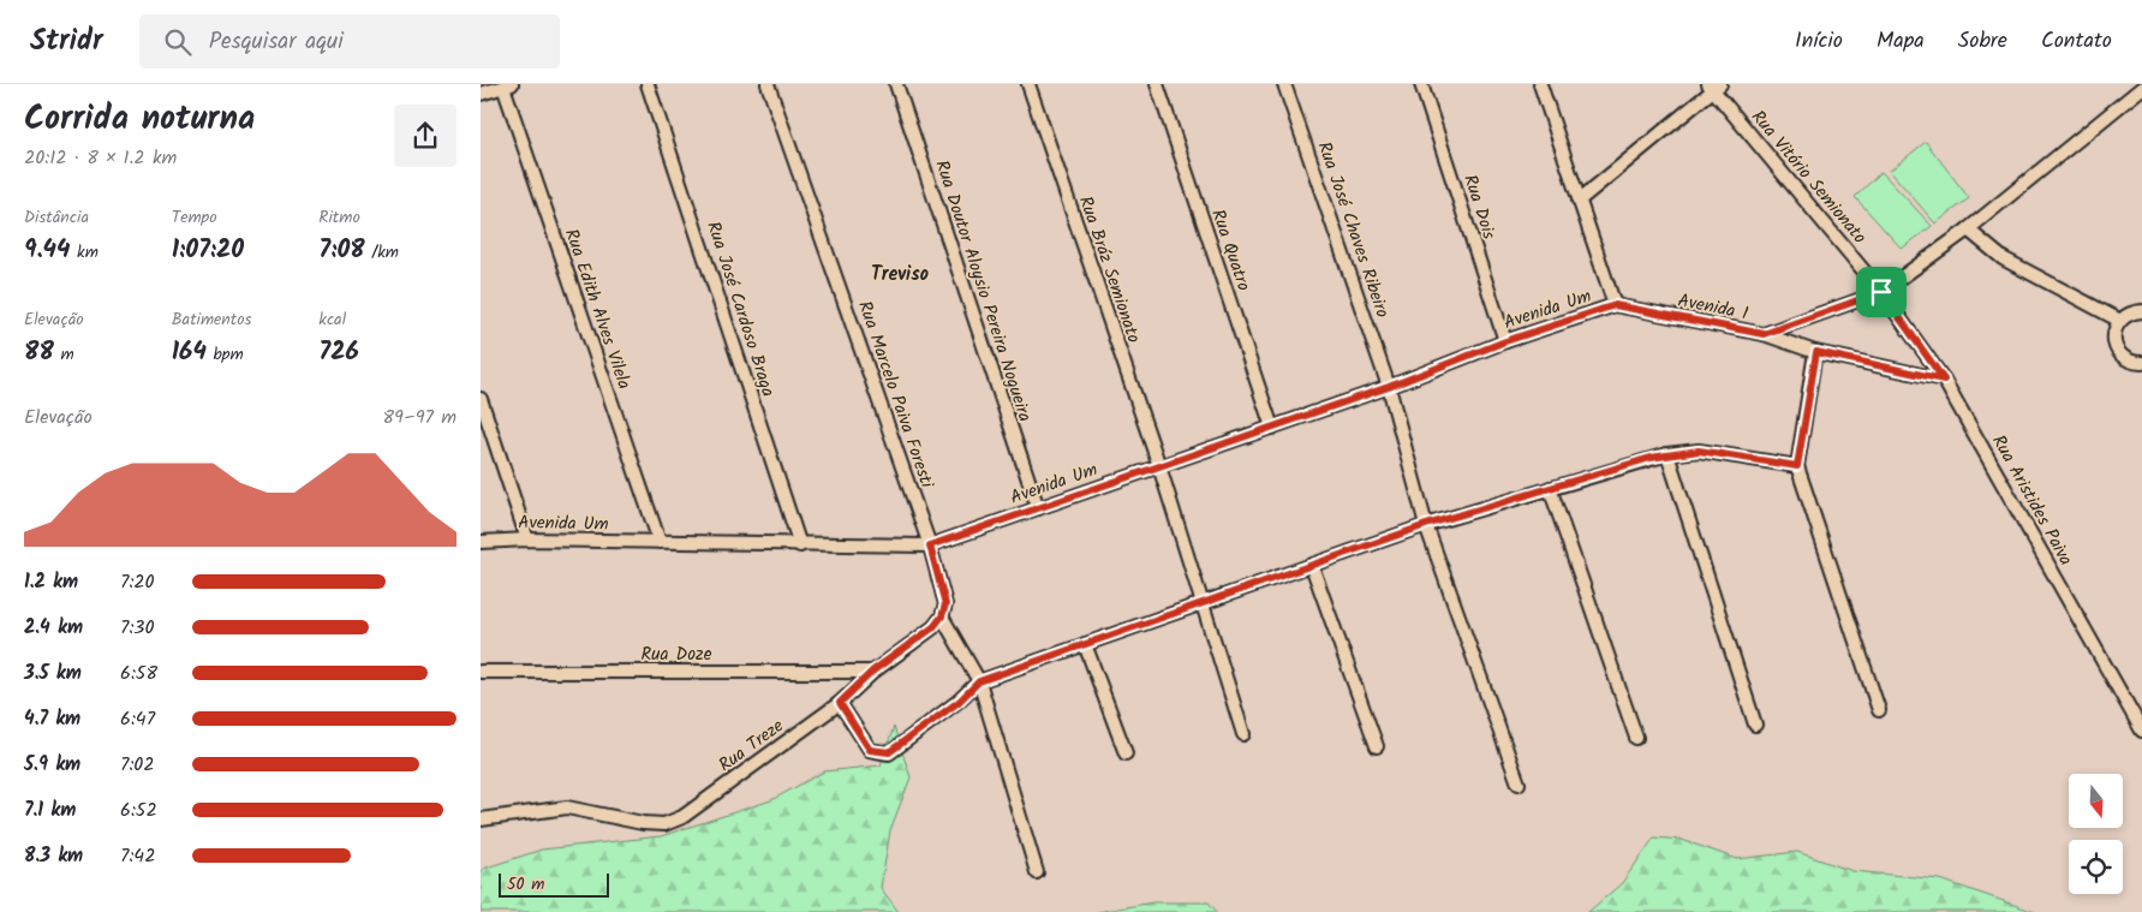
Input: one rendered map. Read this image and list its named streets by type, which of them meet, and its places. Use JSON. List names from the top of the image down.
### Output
{
  "streets": {
    "street": [
      "Rua Vitório Semionato",
      "Rua Dois",
      "Rua José Chaves Ribeiro",
      "Rua Quatro",
      "Rua Bráz Semionato",
      "Rua Doutor Aloysio Pereira Nogueira",
      "Avenida 1",
      "Rua Edith Alves Vilela",
      "Rua José Cardoso Braga",
      "Avenida Um",
      "Rua Marcelo Paiva Foresti",
      "Rua Aristides Paiva",
      "Rua Doze",
      "Rua Treze"
    ]
  },
  "crossings": [
    ["Rua Vitório Semionato", "Rua Aristides Paiva"],
    ["Rua Dois", "Avenida Um"],
    ["Rua José Chaves Ribeiro", "Avenida Um"],
    ["Rua Quatro", "Avenida Um"],
    ["Rua Bráz Semionato", "Avenida Um"],
    ["Rua Doutor Aloysio Pereira Nogueira", "Avenida Um"],
    ["Avenida 1", "Avenida Um"],
    ["Avenida 1", "Rua Aristides Paiva"],
    ["Rua Edith Alves Vilela", "Avenida Um"],
    ["Rua José Cardoso Braga", "Avenida Um"],
    ["Avenida Um", "Rua Marcelo Paiva Foresti"],
    ["Rua Doze", "Rua Treze"]
  ],
  "districts": ["Treviso"],
  "scale_bar": "50 m",
  "north": "bottom",
  "page": {
    "header": "Stridr",
    "search": "Pesquisar aqui",
    "nav": [
      "Início",
      "Mapa",
      "Sobre",
      "Contato"
    ],
    "heading": ["Corrida noturna", "20:12 · 8 × 1.2 km"],
    "stats": [
      ["Distância", "9.44 km"],
      ["Tempo", "1:07:20"],
      ["Ritmo", "7:08 /km"],
      ["Elevação", "88 m"],
      ["Batimentos", "164 bpm"],
      ["kcal", "726"]
    ],
    "chart": ["Elevação", "89–97 m"],
    "list": [
      {
        "name": "1.2 km",
        "note": "7:20"
      },
      {
        "name": "2.4 km",
        "note": "7:30"
      },
      {
        "name": "3.5 km",
        "note": "6:58"
      },
      {
        "name": "4.7 km",
        "note": "6:47"
      },
      {
        "name": "5.9 km",
        "note": "7:02"
      },
      {
        "name": "7.1 km",
        "note": "6:52"
      },
      {
        "name": "8.3 km",
        "note": "7:42"
      }
    ],
    "scale": "50 m"
  }
}
